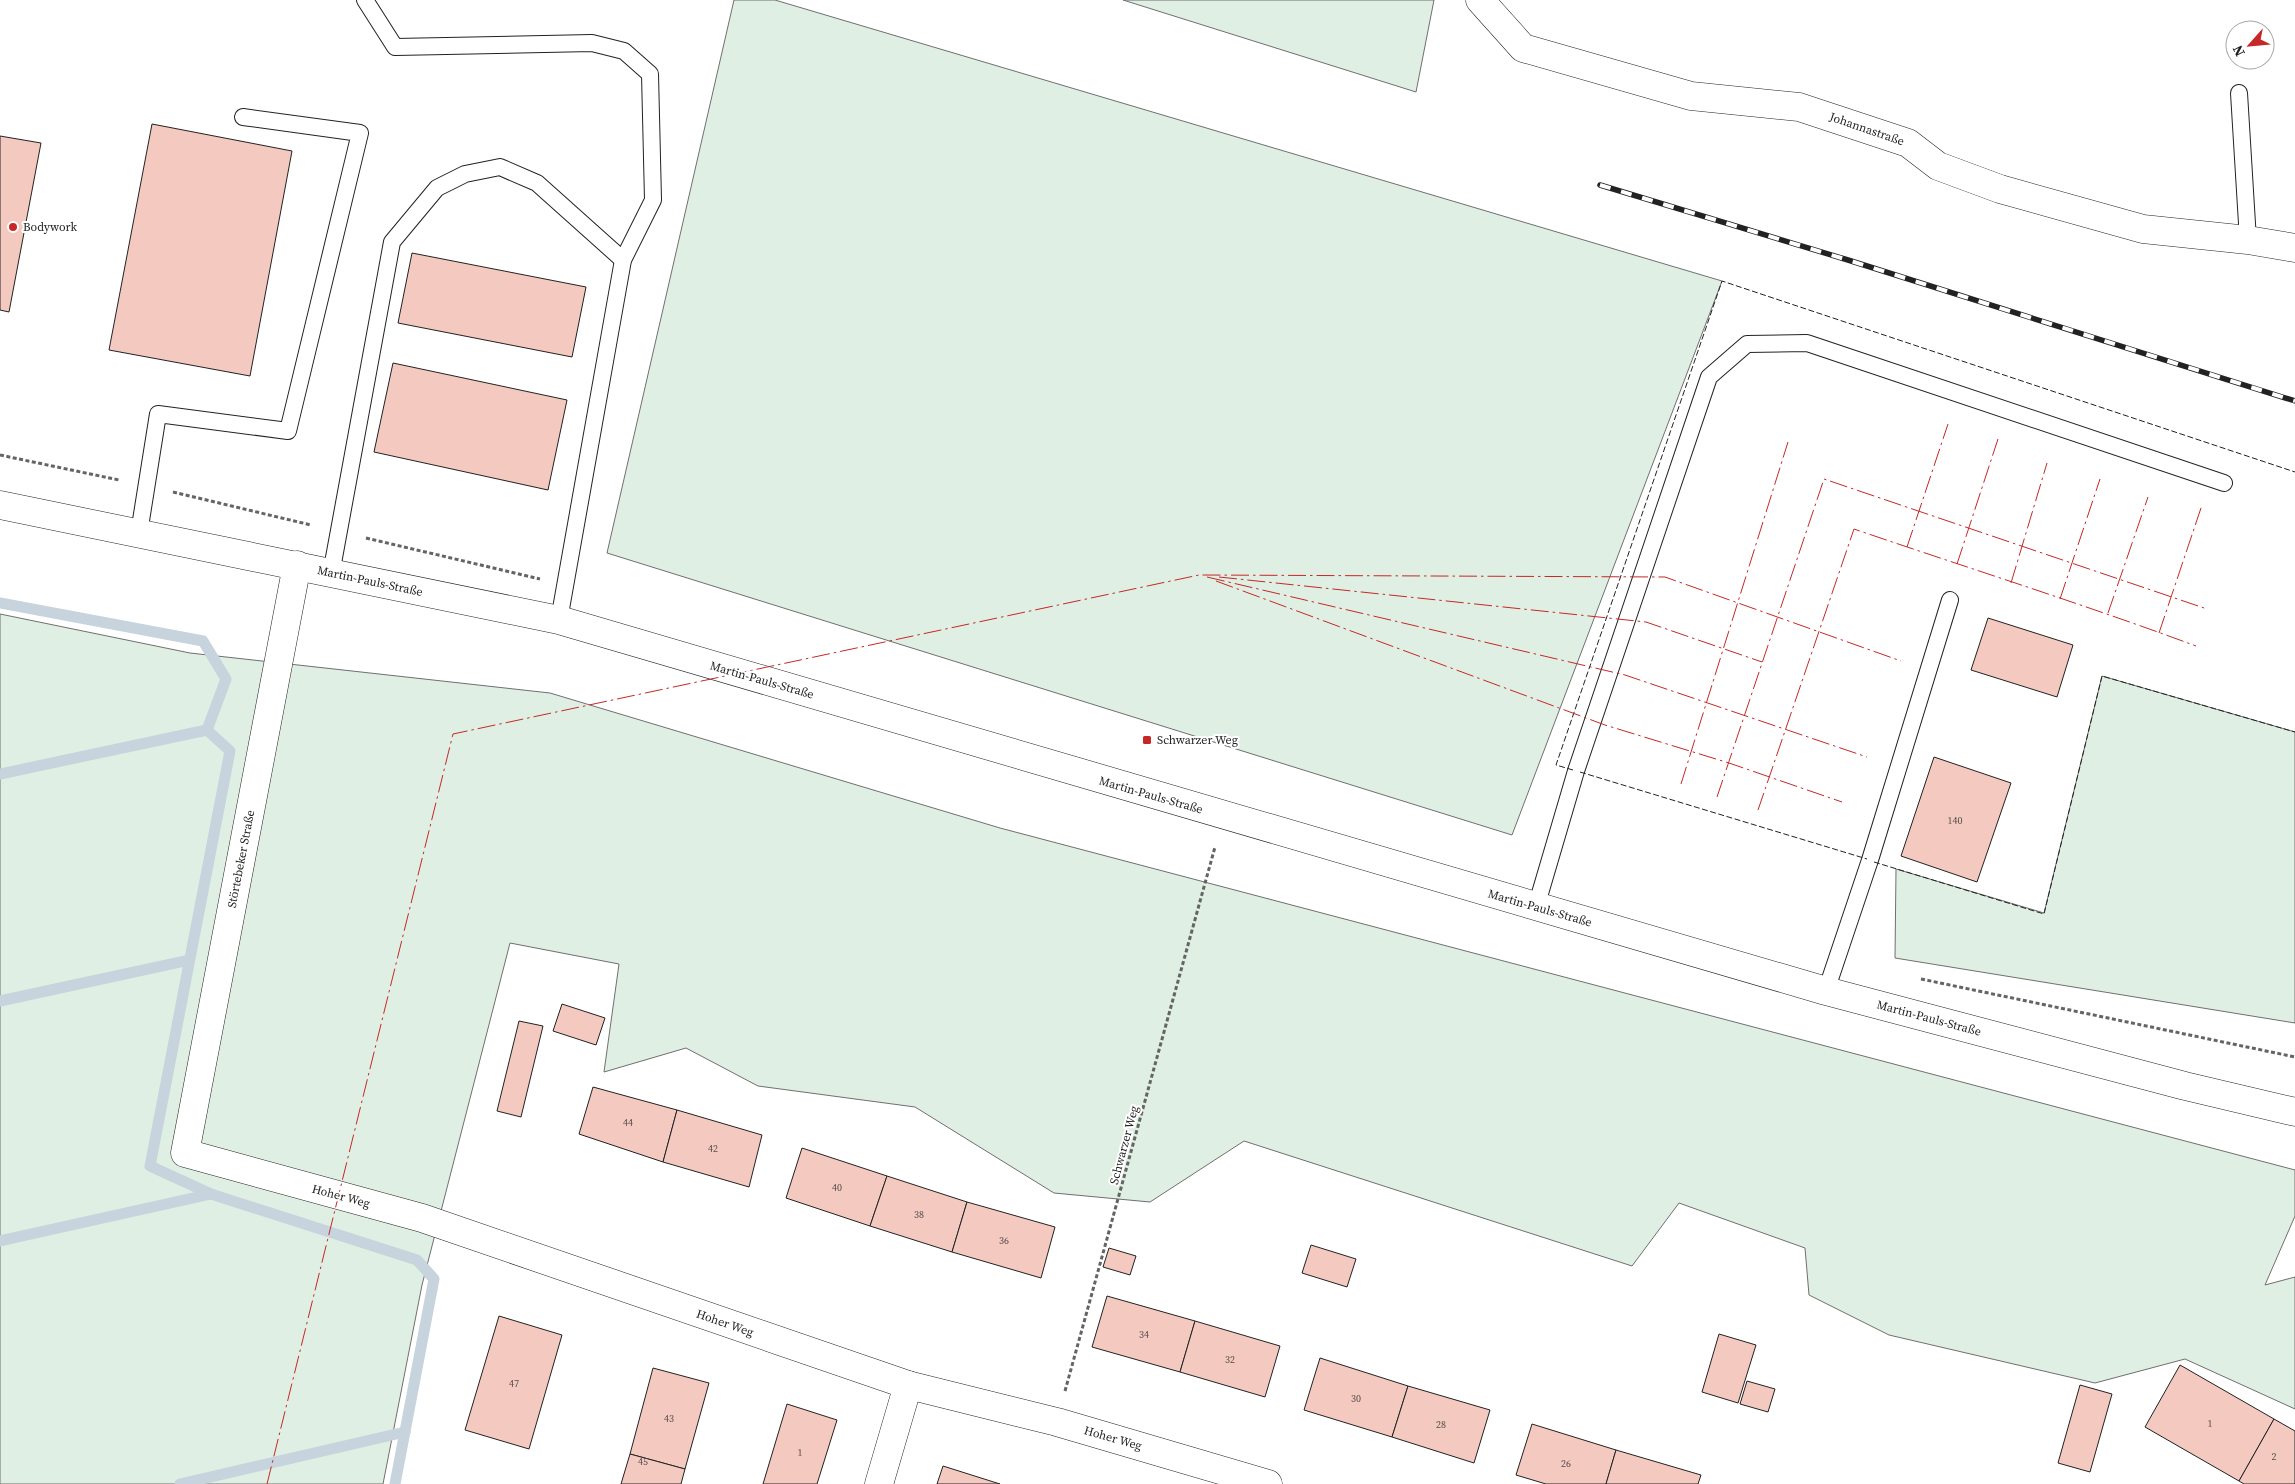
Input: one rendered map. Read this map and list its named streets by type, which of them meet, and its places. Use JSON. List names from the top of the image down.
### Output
{
  "streets": {
    "street": [
      "Johannastraße",
      "Martin-Pauls-Straße",
      "Störtebeker Straße",
      "Hoher Weg"
    ],
    "path": ["Schwarzer Weg"]
  },
  "crossings": [
    ["Martin-Pauls-Straße", "Störtebeker Straße"],
    ["Martin-Pauls-Straße", "Schwarzer Weg"],
    ["Störtebeker Straße", "Hoher Weg"],
    ["Schwarzer Weg", "Hoher Weg"]
  ],
  "places": {
    "other": ["Bodywork"],
    "transit": ["Schwarzer Weg"]
  },
  "house_numbers": [
    "140",
    "44",
    "42",
    "40",
    "38",
    "36",
    "34",
    "32",
    "47",
    "30",
    "43",
    "1",
    "28",
    "1",
    "2",
    "45",
    "26"
  ],
  "north": "bottom left"
}
